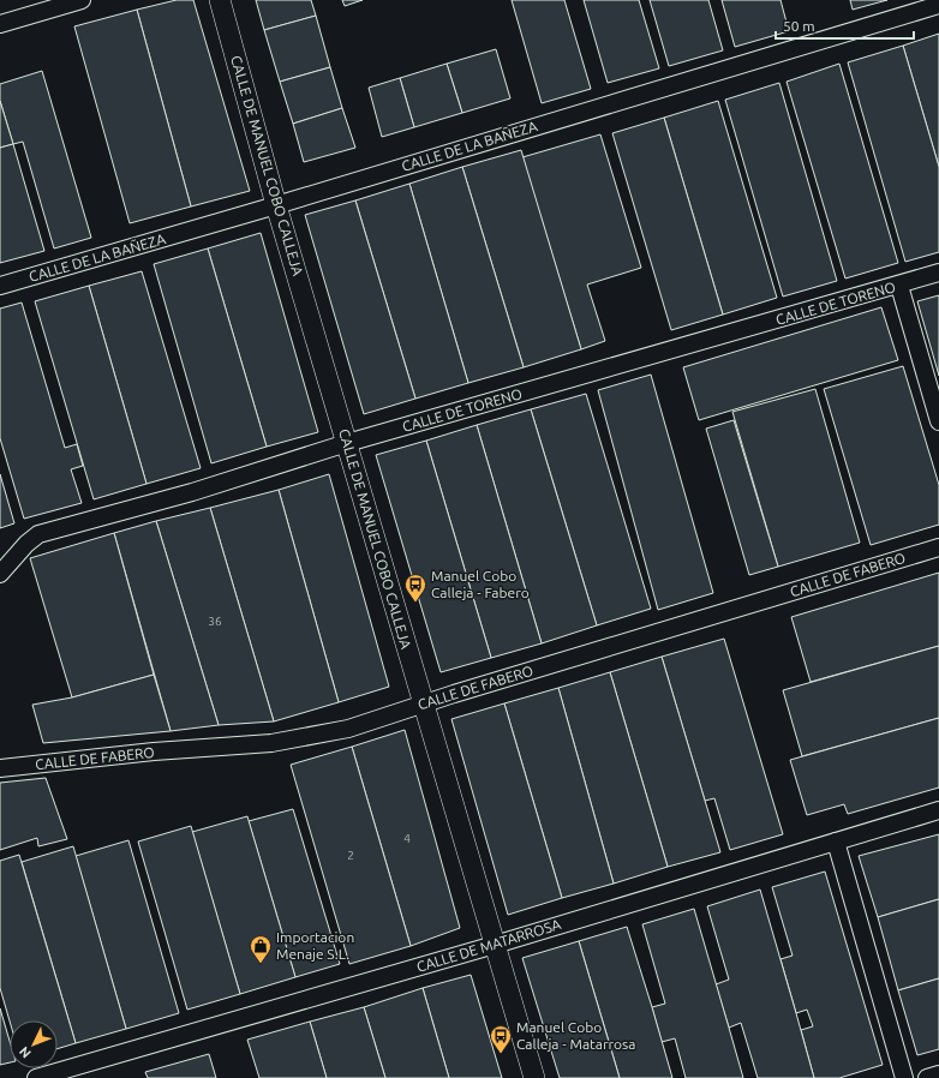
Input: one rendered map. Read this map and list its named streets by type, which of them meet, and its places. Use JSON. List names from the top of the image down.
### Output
{
  "streets": {
    "street": [
      "CALLE DE LA BAÑEZA",
      "CALLE DE MANUEL COBO CALLEJA",
      "CALLE DE TORENO",
      "CALLE DE FABERO",
      "CALLE DE MATARROSA"
    ]
  },
  "crossings": [
    ["CALLE DE LA BAÑEZA", "CALLE DE MANUEL COBO CALLEJA"],
    ["CALLE DE MANUEL COBO CALLEJA", "CALLE DE TORENO"],
    ["CALLE DE MANUEL COBO CALLEJA", "CALLE DE FABERO"],
    ["CALLE DE MANUEL COBO CALLEJA", "CALLE DE MATARROSA"]
  ],
  "places": {
    "bus stop": ["Manuel Cobo Calleja - Fabero", "Manuel Cobo Calleja - Matarrosa"],
    "shop": ["Importacion Menaje S.L."]
  },
  "house_numbers": ["36", "4", "2"],
  "scale_bar": "50 m",
  "north": "bottom left"
}
